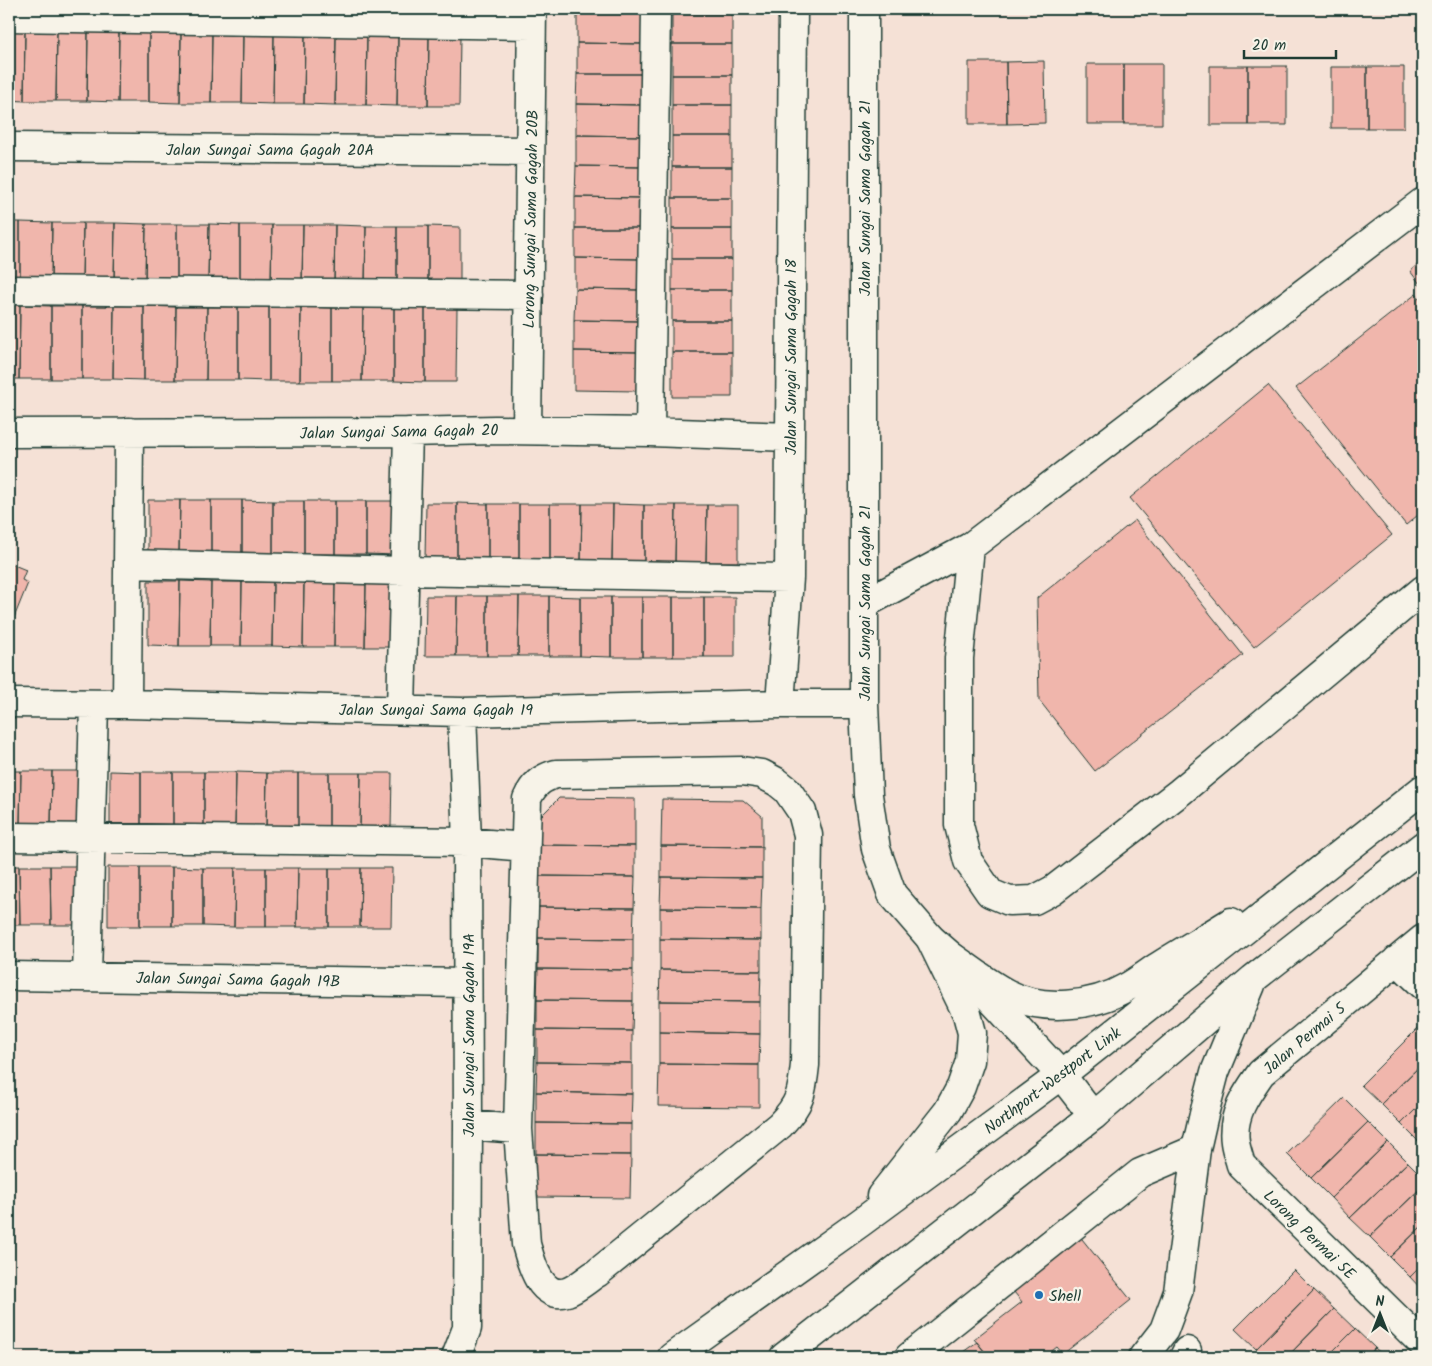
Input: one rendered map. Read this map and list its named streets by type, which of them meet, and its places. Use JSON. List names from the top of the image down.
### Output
{
  "streets": {
    "street": [
      "Jalan Sungai Sama Gagah 20A",
      "Jalan Sungai Sama Gagah 21",
      "Lorong Sungai Sama Gagah 20B",
      "Jalan Sungai Sama Gagah 18",
      "Jalan Sungai Sama Gagah 20",
      "Jalan Sungai Sama Gagah 19",
      "Jalan Sungai Sama Gagah 19B",
      "Jalan Sungai Sama Gagah 19A",
      "Jalan Permai 5",
      "Northport-Westport Link",
      "Lorong Permai 5E"
    ]
  },
  "crossings": [
    ["Jalan Sungai Sama Gagah 20A", "Lorong Sungai Sama Gagah 20B"],
    ["Jalan Sungai Sama Gagah 21", "Jalan Sungai Sama Gagah 19"],
    ["Jalan Sungai Sama Gagah 21", "Northport-Westport Link"],
    ["Lorong Sungai Sama Gagah 20B", "Jalan Sungai Sama Gagah 20"],
    ["Jalan Sungai Sama Gagah 18", "Jalan Sungai Sama Gagah 20"],
    ["Jalan Sungai Sama Gagah 18", "Jalan Sungai Sama Gagah 19"],
    ["Jalan Sungai Sama Gagah 19", "Jalan Sungai Sama Gagah 19A"],
    ["Jalan Sungai Sama Gagah 19B", "Jalan Sungai Sama Gagah 19A"],
    ["Jalan Permai 5", "Lorong Permai 5E"]
  ],
  "places": ["Shell"],
  "scale_bar": "20 m",
  "north": "top"
}
